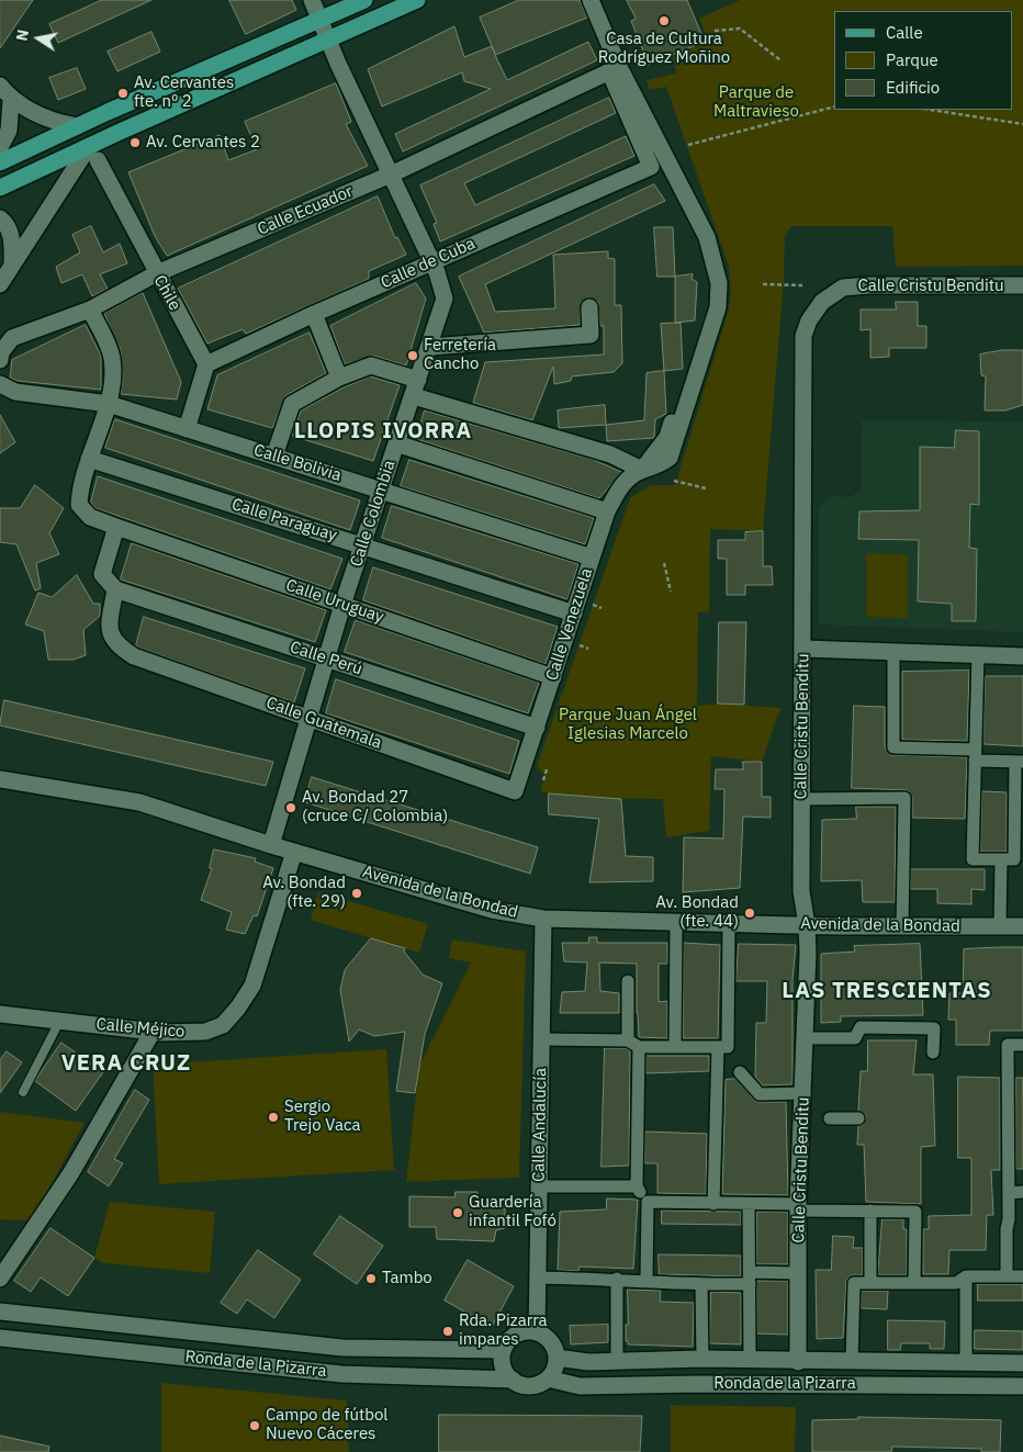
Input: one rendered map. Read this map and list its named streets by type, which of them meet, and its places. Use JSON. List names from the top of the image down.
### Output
{
  "streets": {
    "street": [
      "Calle Ecuador",
      "Calle de Cuba",
      "Calle Cristu Benditu",
      "Chile",
      "Calle Bolivia",
      "Calle Colombia",
      "Calle Paraguay",
      "Calle Uruguay",
      "Calle Venezuela",
      "Calle Perú",
      "Calle Guatemala",
      "Avenida de la Bondad",
      "Calle Méjico",
      "Calle Andalucía",
      "Ronda de la Pizarra"
    ]
  },
  "crossings": [
    ["Calle Ecuador", "Calle de Cuba"],
    ["Calle Ecuador", "Chile"],
    ["Calle Ecuador", "Calle Colombia"],
    ["Calle Ecuador", "Calle Venezuela"],
    ["Calle de Cuba", "Chile"],
    ["Calle de Cuba", "Calle Colombia"],
    ["Calle de Cuba", "Calle Venezuela"],
    ["Calle Cristu Benditu", "Avenida de la Bondad"],
    ["Calle Cristu Benditu", "Ronda de la Pizarra"],
    ["Calle Bolivia", "Calle Colombia"],
    ["Calle Bolivia", "Calle Venezuela"],
    ["Calle Colombia", "Calle Paraguay"],
    ["Calle Colombia", "Calle Uruguay"],
    ["Calle Colombia", "Calle Perú"],
    ["Calle Colombia", "Calle Guatemala"],
    ["Calle Colombia", "Avenida de la Bondad"],
    ["Calle Paraguay", "Calle Uruguay"],
    ["Calle Paraguay", "Calle Venezuela"],
    ["Calle Uruguay", "Calle Venezuela"],
    ["Calle Venezuela", "Calle Perú"],
    ["Calle Venezuela", "Calle Guatemala"],
    ["Calle Perú", "Calle Guatemala"],
    ["Avenida de la Bondad", "Calle Méjico"],
    ["Avenida de la Bondad", "Calle Andalucía"],
    ["Calle Andalucía", "Ronda de la Pizarra"]
  ],
  "districts": ["LLOPIS IVORRA", "LAS TRESCIENTAS", "VERA CRUZ"],
  "parks": ["Parque de Maltravieso", "Parque Juan Ángel Iglesias Marcelo"],
  "places": [
    "Casa de Cultura Rodríguez Moñino",
    "Av. Cervantes fte. nº 2",
    "Av. Cervantes 2",
    "Ferretería Cancho",
    "Av. Bondad 27 (cruce C/ Colombia)",
    "Av. Bondad (fte. 29)",
    "Av. Bondad (fte. 44)",
    "Sergio Trejo Vaca",
    "Guardería infantil Fofó",
    "Tambo",
    "Rda. Pizarra impares",
    "Campo de fútbol Nuevo Cáceres"
  ],
  "legend": ["Calle", "Parque", "Edificio"],
  "north": "left"
}
